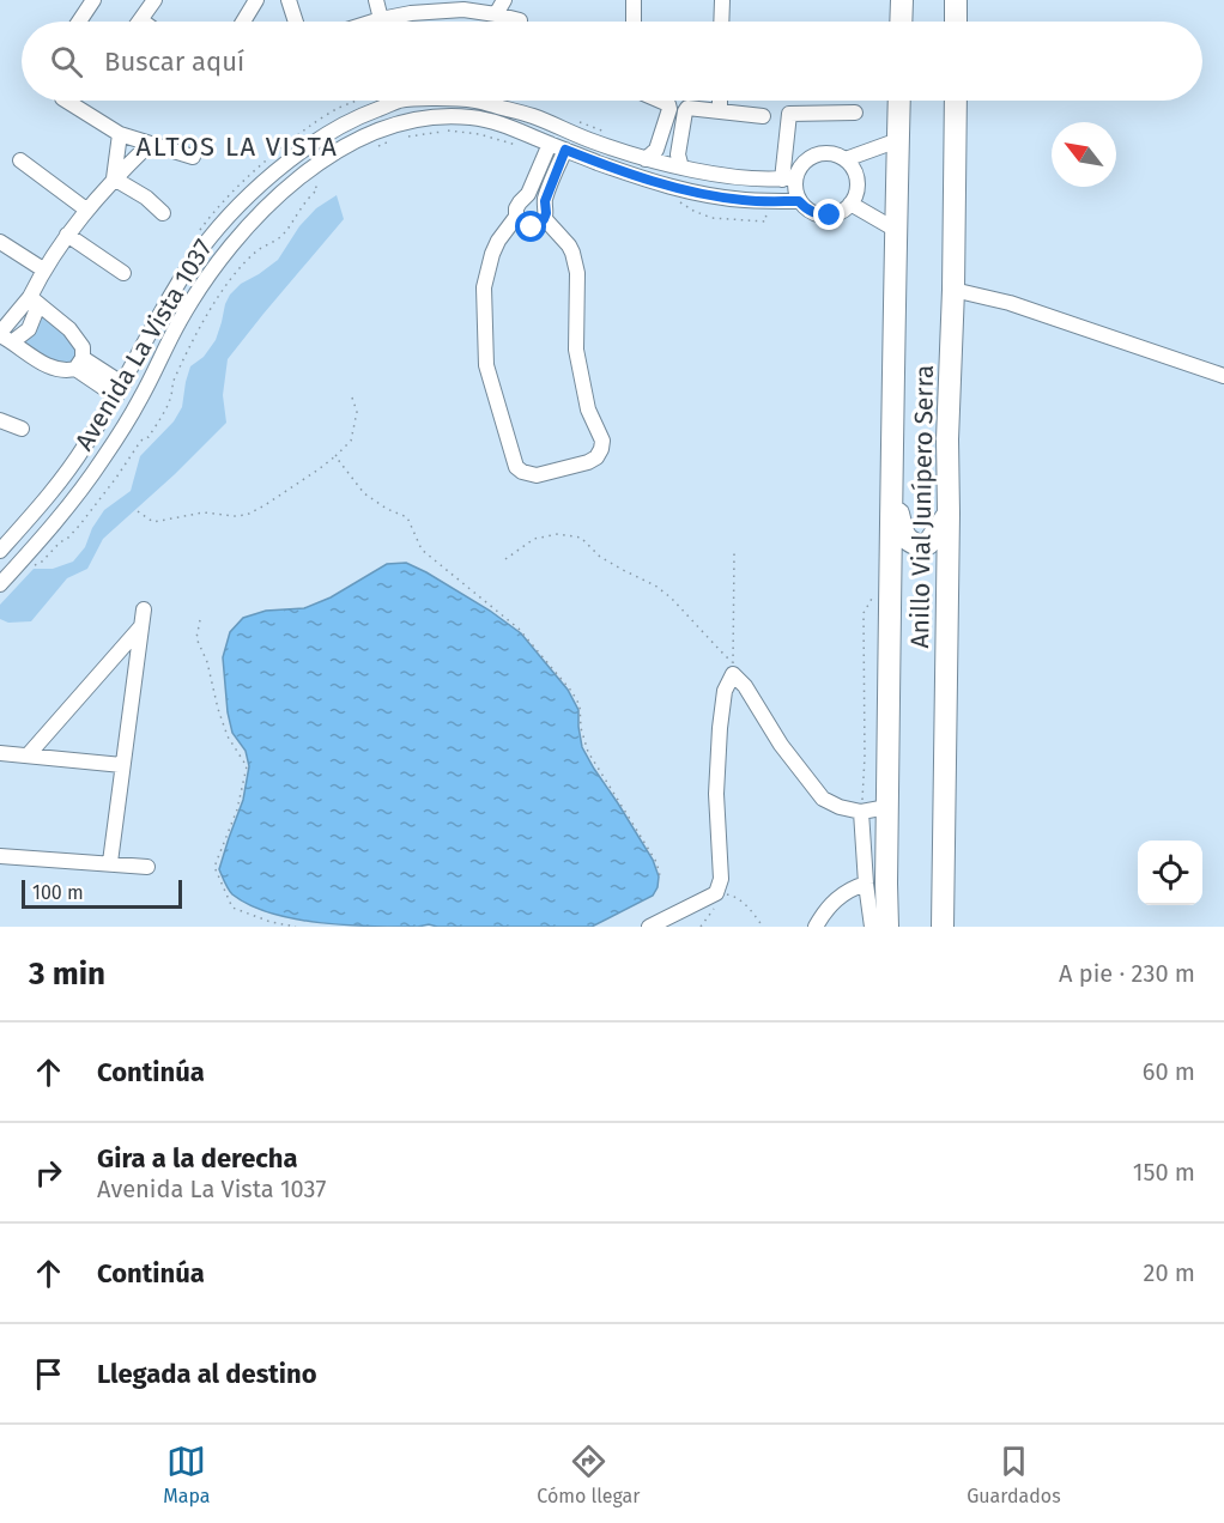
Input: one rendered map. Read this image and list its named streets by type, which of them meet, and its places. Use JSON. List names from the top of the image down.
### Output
{
  "streets": {
    "highway": ["Anillo Vial Junípero Serra"],
    "street": ["Avenida La Vista 1037"]
  },
  "districts": ["ALTOS LA VISTA"],
  "scale_bar": "100 m",
  "north": "top left",
  "page": {
    "search": "Buscar aquí",
    "scale": "100 m",
    "heading": ["3 min", "A pie · 230 m"],
    "list": [
      ["Continúa", "60 m"],
      ["Gira a la derecha", "Avenida La Vista 1037", "150 m"],
      ["Continúa", "20 m"],
      "Llegada al destino"
    ],
    "nav": ["Mapa", "Cómo llegar", "Guardados"]
  }
}
